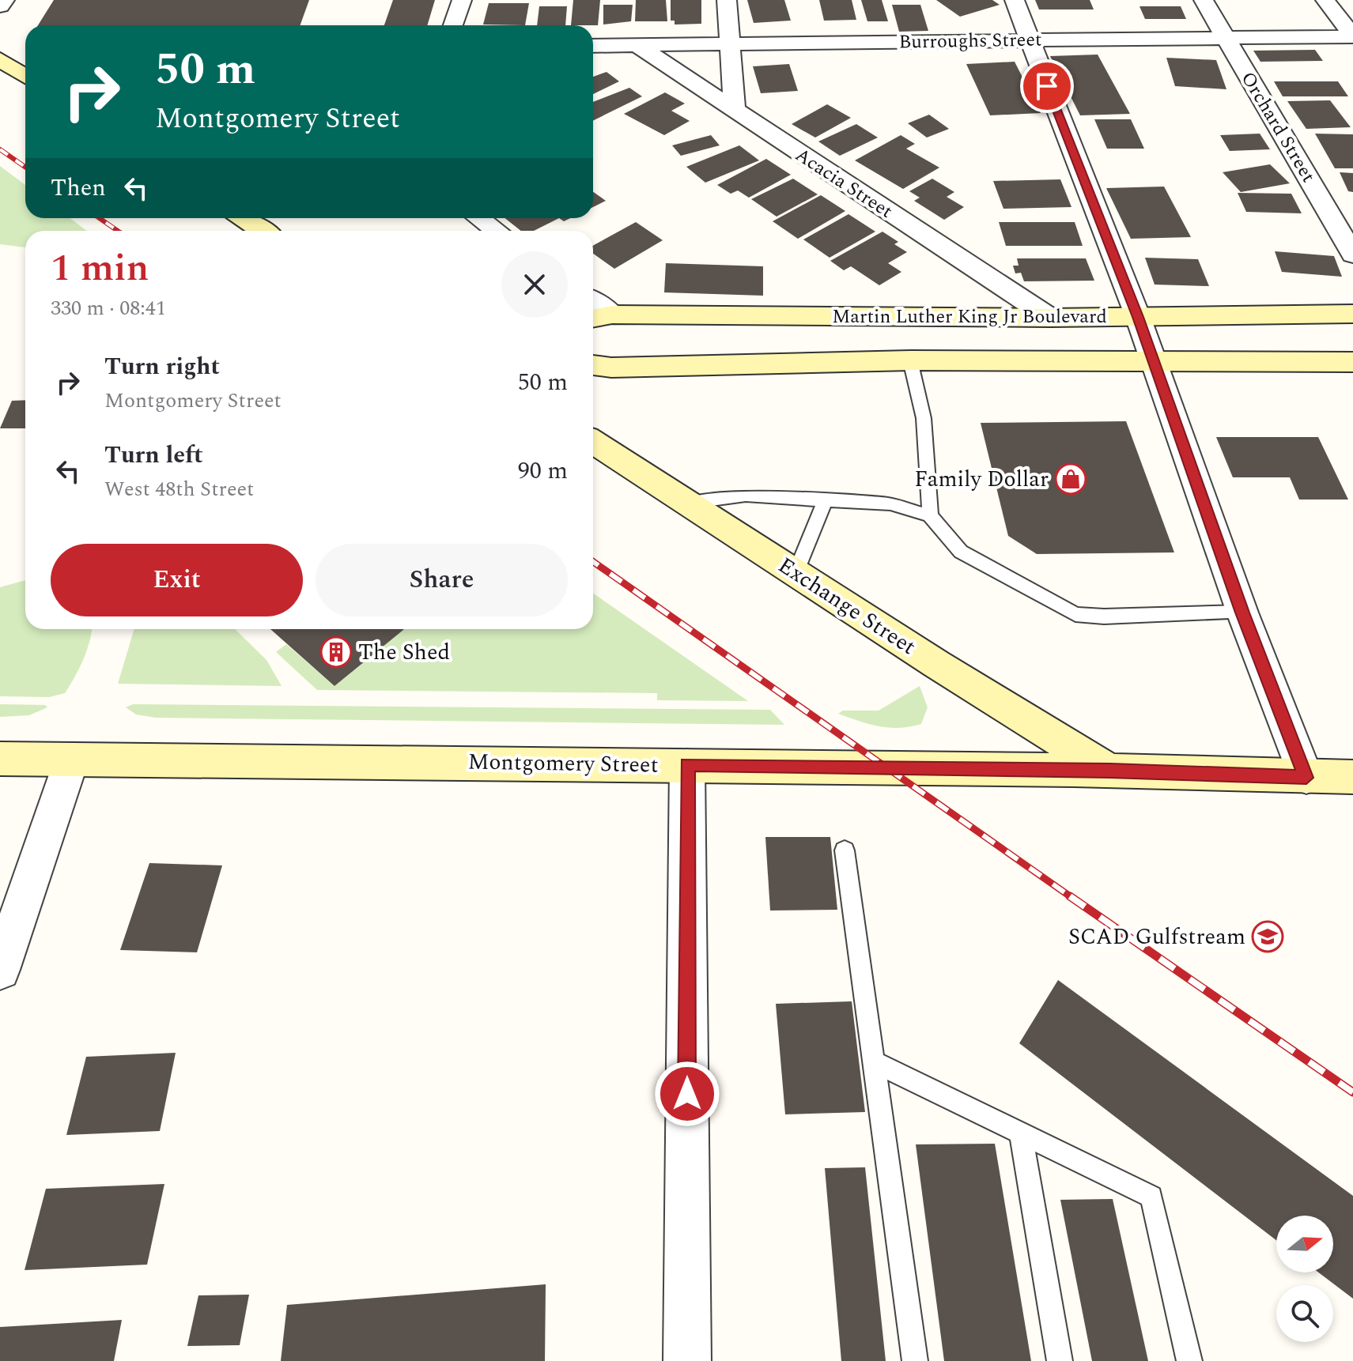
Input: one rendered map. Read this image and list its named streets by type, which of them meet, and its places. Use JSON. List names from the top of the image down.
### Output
{
  "streets": {
    "main road": ["Martin Luther King Jr Boulevard", "Exchange Street", "Montgomery Street"],
    "street": ["Burroughs Street", "Orchard Street", "Acacia Street"]
  },
  "crossings": [
    ["Burroughs Street", "Orchard Street"],
    ["Burroughs Street", "Acacia Street"],
    ["Acacia Street", "Martin Luther King Jr Boulevard"],
    ["Exchange Street", "Montgomery Street"]
  ],
  "places": {
    "shop": ["Family Dollar"],
    "building": ["The Shed"],
    "school or university": ["SCAD Gulfstream"]
  },
  "north": "right",
  "page": {
    "turn": ["50 m", "Montgomery Street"],
    "then": "Then",
    "heading": ["1 min", "330 m · 08:41"],
    "list": [
      {
        "name": "Turn right",
        "note": "Montgomery Street",
        "value": "50 m"
      },
      {
        "name": "Turn left",
        "note": "West 48th Street",
        "value": "90 m"
      }
    ],
    "buttons": ["Exit", "Share"]
  }
}
